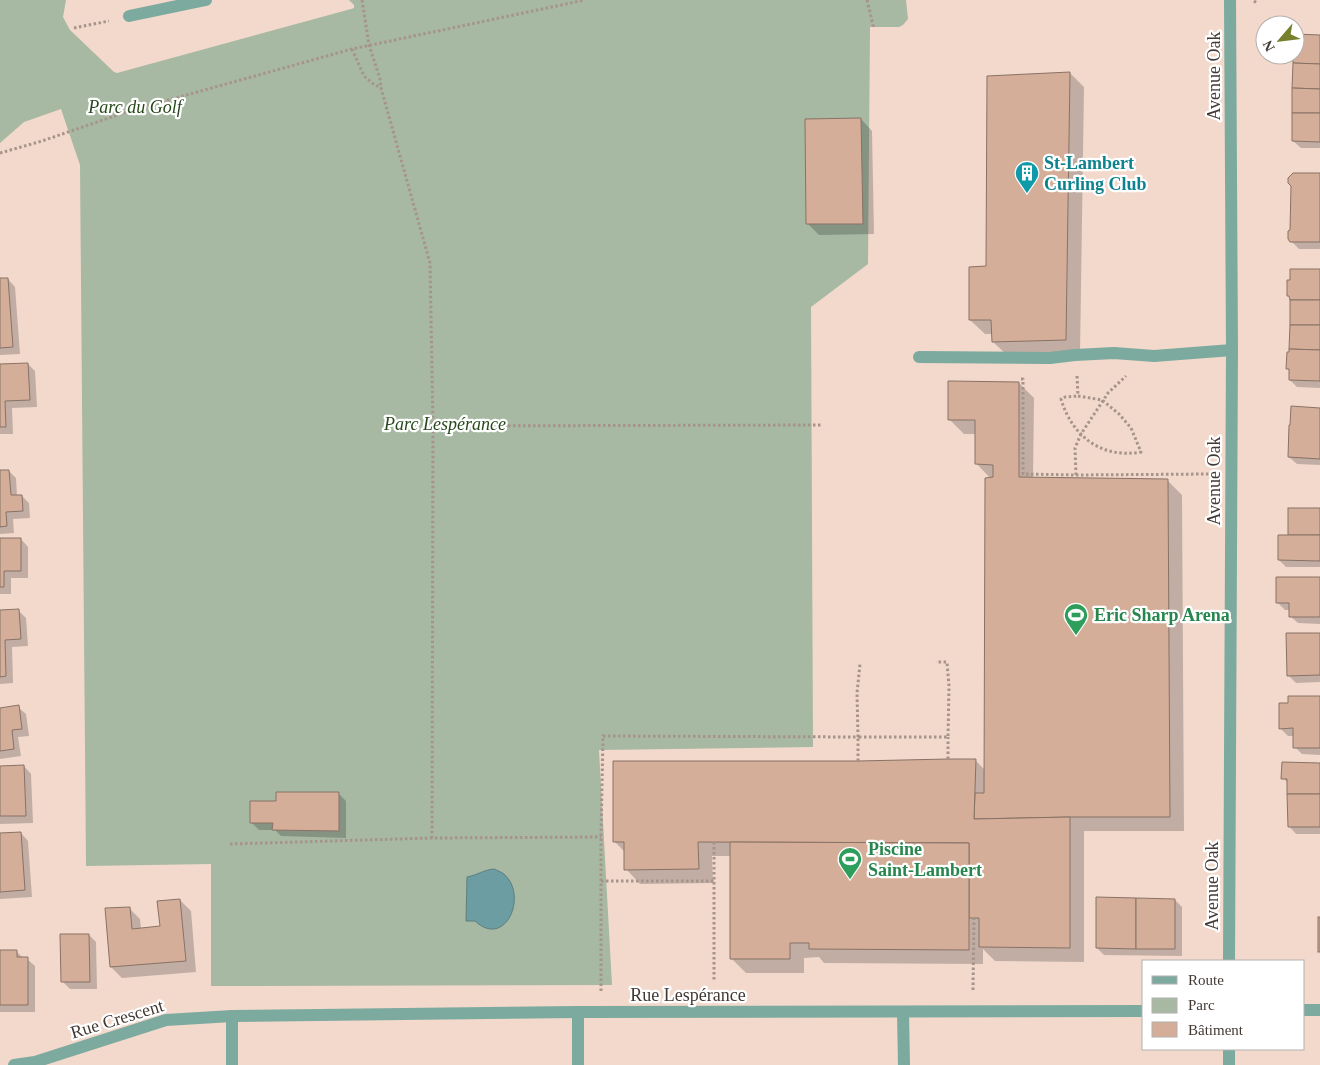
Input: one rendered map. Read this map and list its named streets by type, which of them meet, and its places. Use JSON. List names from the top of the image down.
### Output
{
  "streets": {
    "street": ["Avenue Oak", "Rue Lespérance", "Rue Crescent"]
  },
  "crossings": [
    ["Rue Lespérance", "Rue Crescent"]
  ],
  "parks": ["Parc du Golf", "Parc Lespérance"],
  "places": {
    "building": ["St-Lambert Curling Club"],
    "sports": ["Eric Sharp Arena", "Piscine Saint-Lambert"]
  },
  "legend": ["Route", "Parc", "Bâtiment"],
  "north": "bottom left"
}
